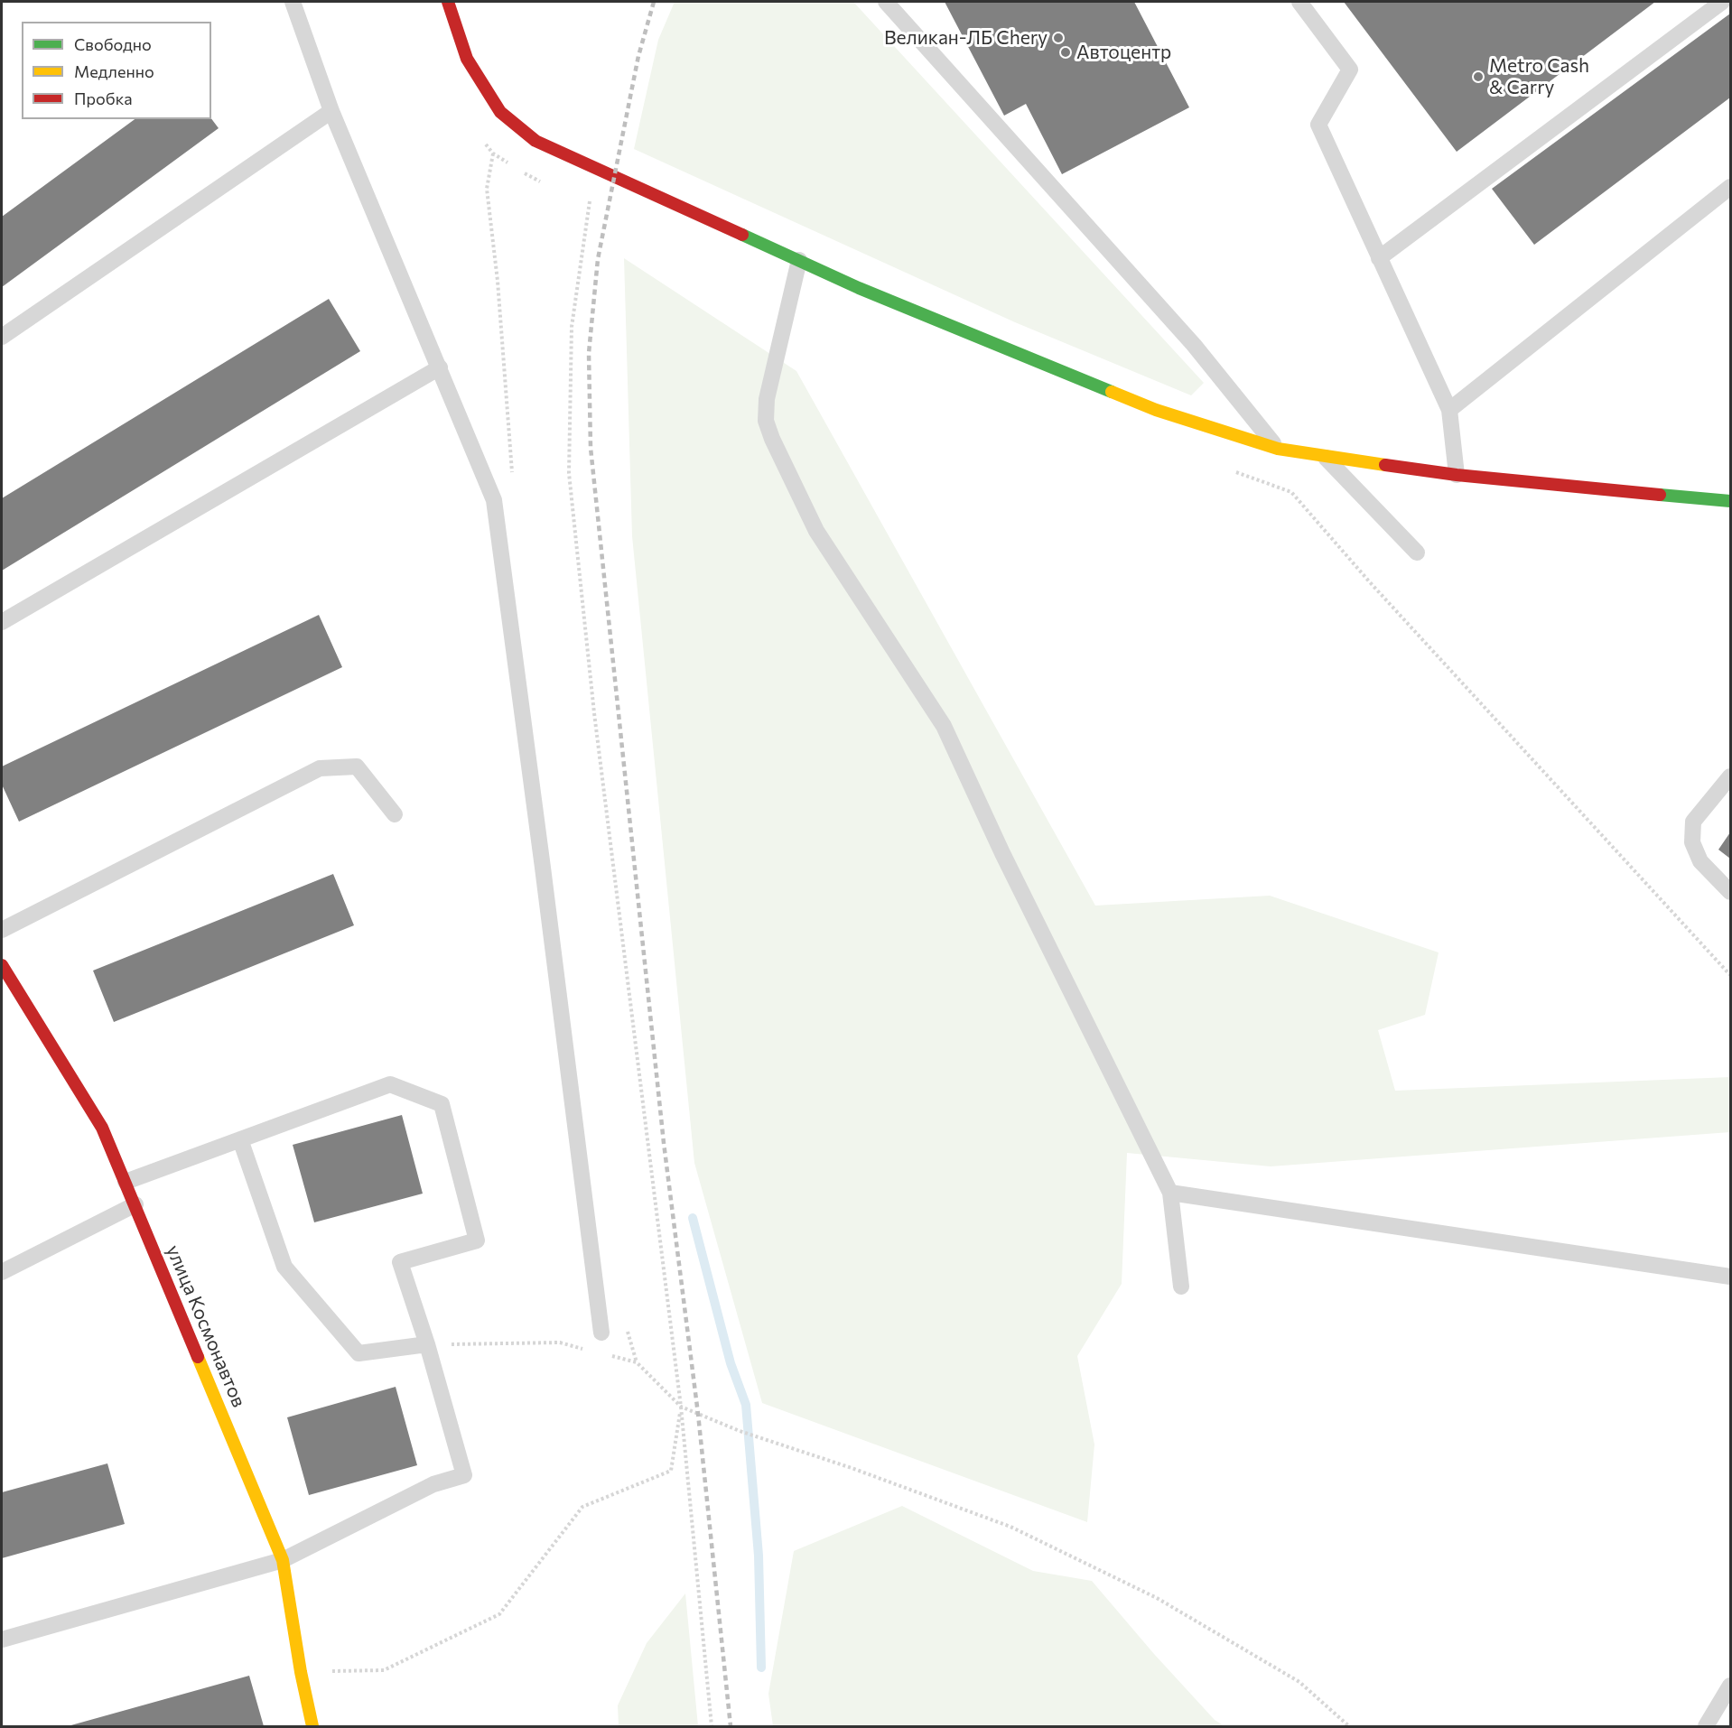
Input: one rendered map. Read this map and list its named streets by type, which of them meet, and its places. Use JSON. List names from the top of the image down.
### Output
{
  "streets": {
    "street": ["улица Космонавтов"]
  },
  "places": ["Великан-ЛБ Chery", "Автоцентр", "Metro Cash & Carry"],
  "legend": ["Свободно", "Медленно", "Пробка"]
}
